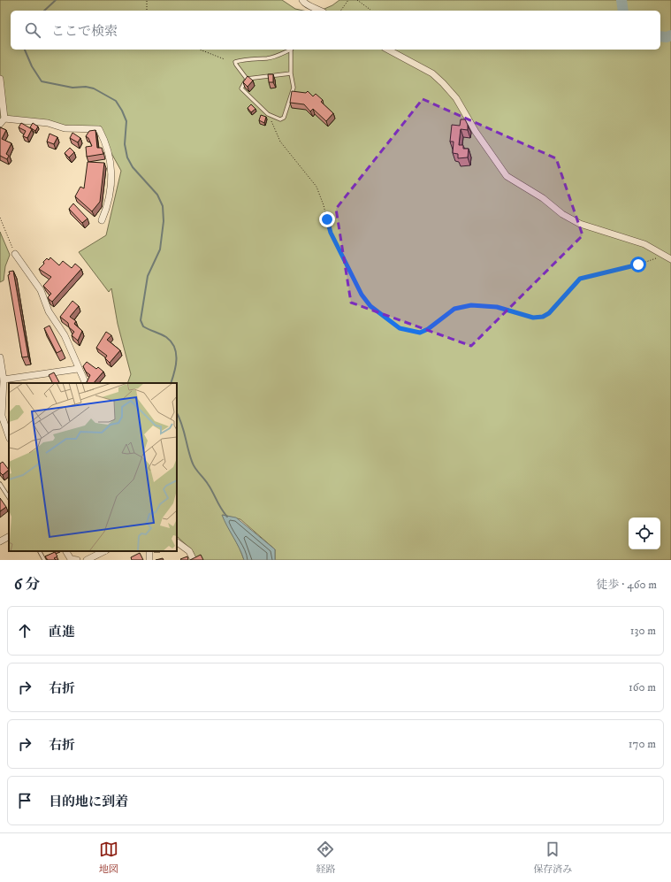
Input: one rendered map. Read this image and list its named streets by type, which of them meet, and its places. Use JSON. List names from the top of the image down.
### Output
{
  "page": {
    "search": "ここで検索",
    "heading": ["6 分", "徒歩 · 460 m"],
    "list": [
      ["直進", "130 m"],
      ["右折", "160 m"],
      ["右折", "170 m"],
      "目的地に到着"
    ],
    "nav": ["地図", "経路", "保存済み"]
  }
}
